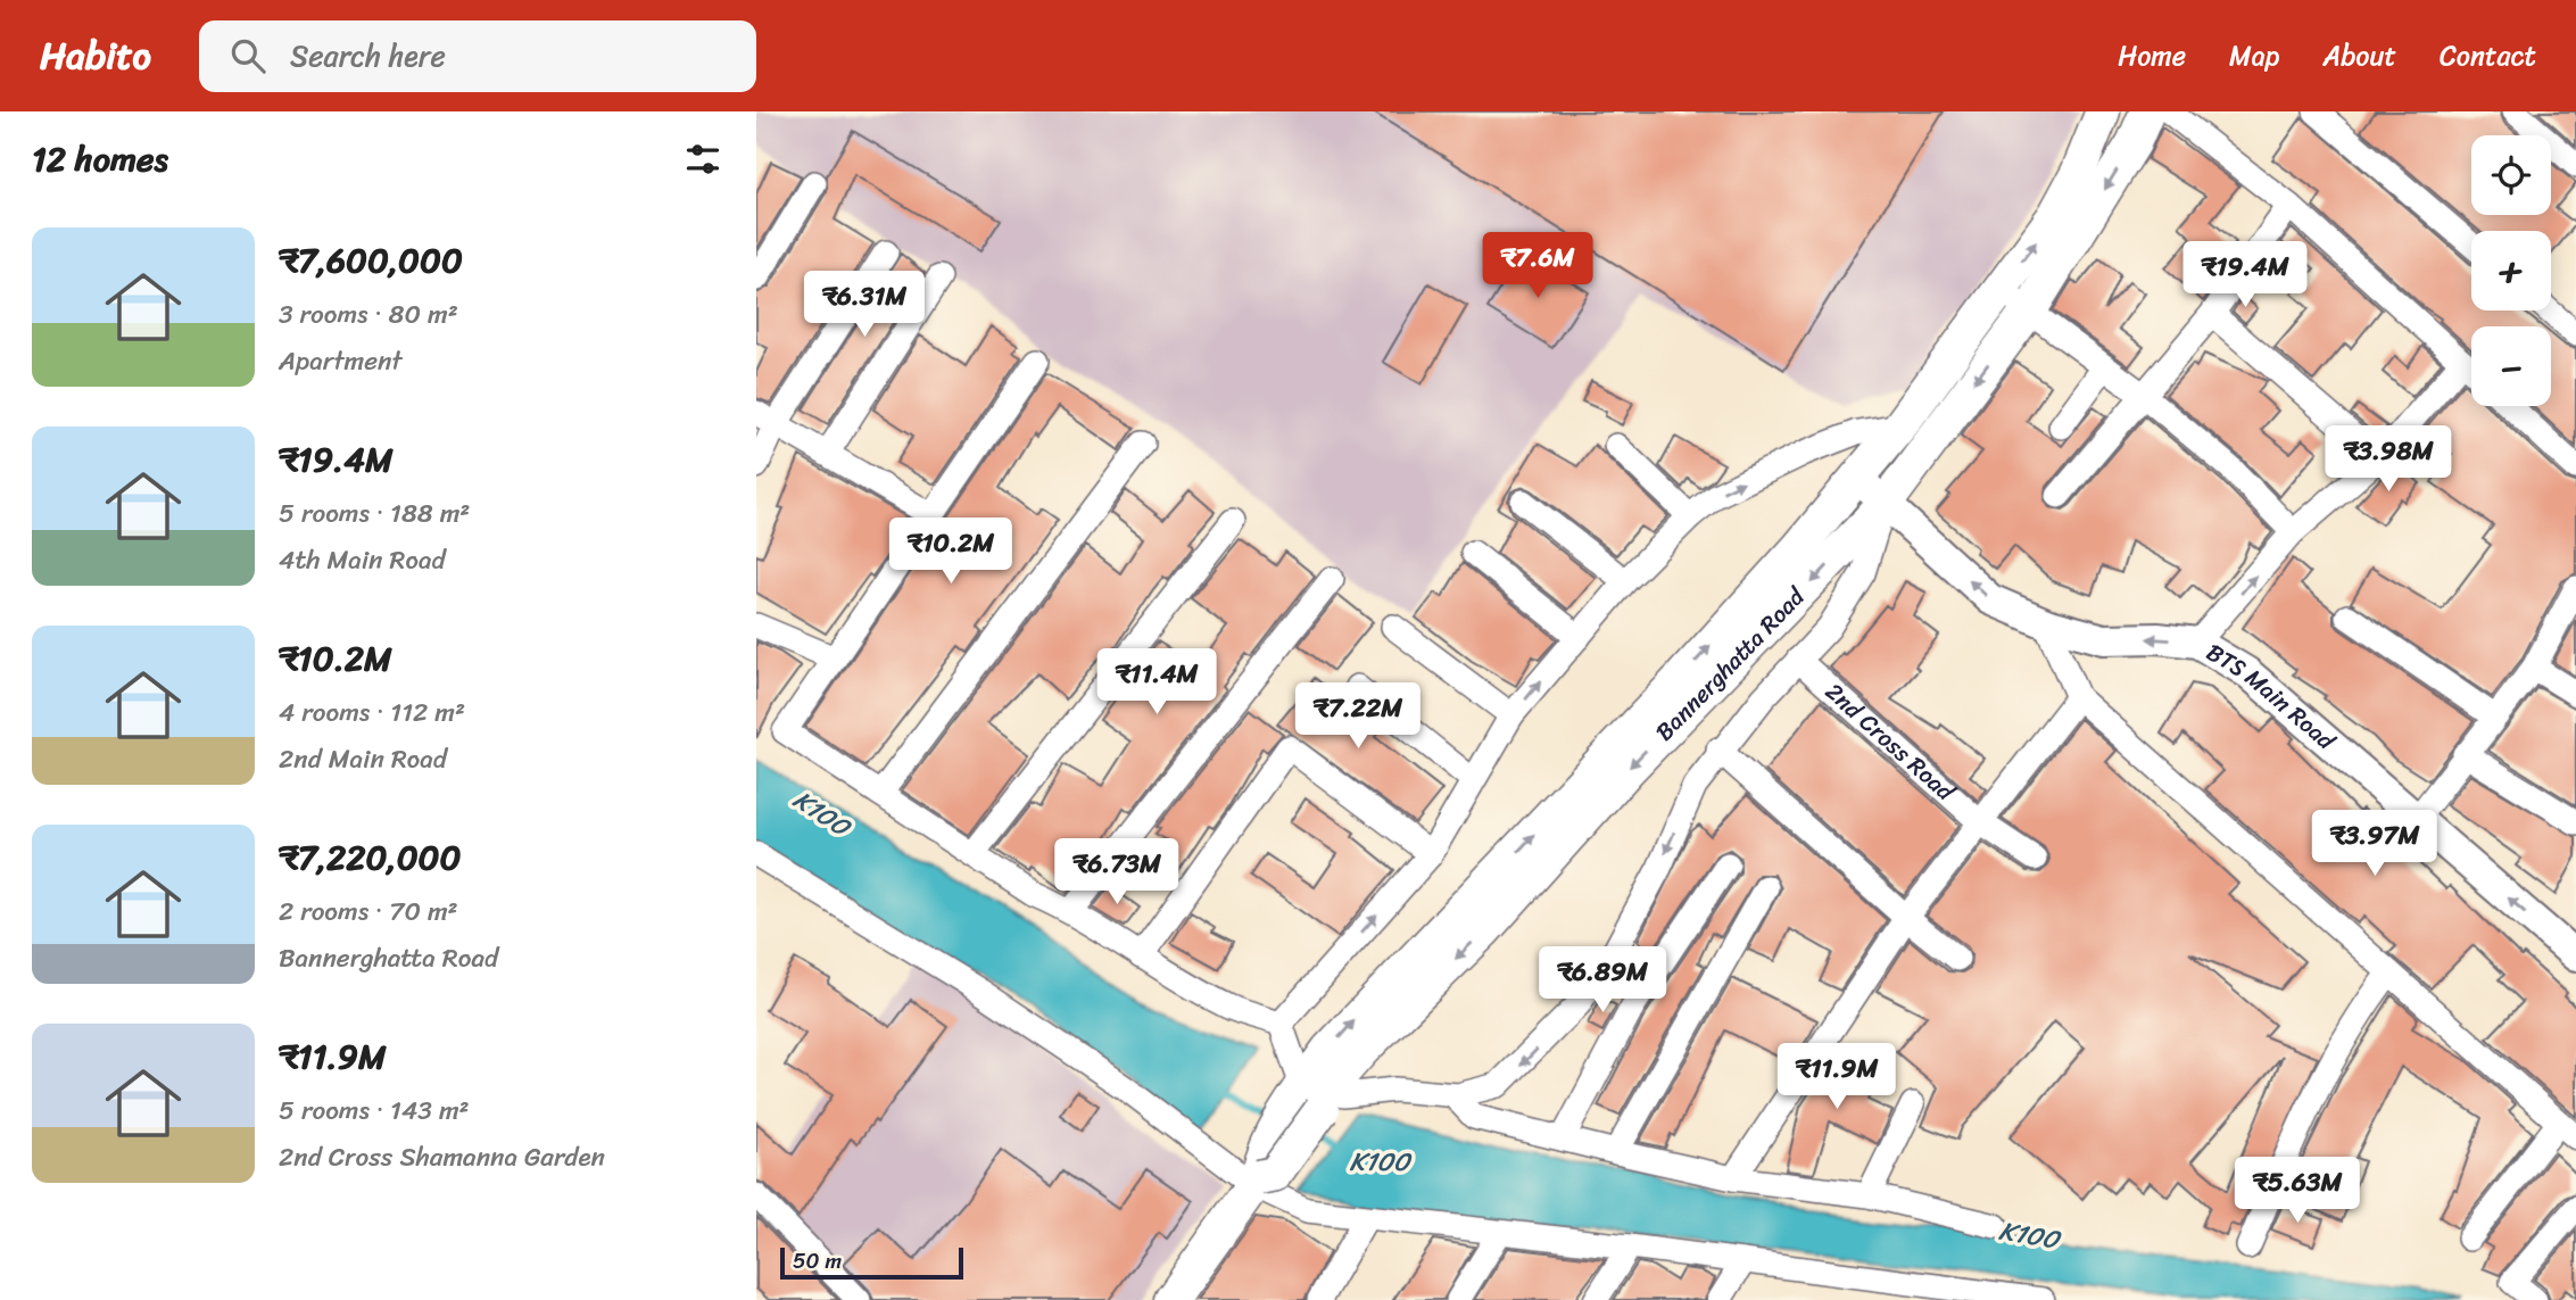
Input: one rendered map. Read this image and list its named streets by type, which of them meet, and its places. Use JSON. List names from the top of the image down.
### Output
{
  "streets": {
    "main road": ["Bannerghatta Road"],
    "street": ["BTS Main Road", "2nd Cross Road"]
  },
  "crossings": [
    ["Bannerghatta Road", "BTS Main Road"]
  ],
  "water": ["K100"],
  "scale_bar": "50 m",
  "page": {
    "header": "Habito",
    "search": "Search here",
    "nav": [
      "Home",
      "Map",
      "About",
      "Contact"
    ],
    "heading": "12 homes",
    "map_buttons": ["+", "−"],
    "list": [
      {
        "name": "₹7,600,000",
        "note": "3 rooms · 80 m² · Apartment"
      },
      {
        "name": "₹19.4M",
        "note": "5 rooms · 188 m² · 4th Main Road"
      },
      {
        "name": "₹10.2M",
        "note": "4 rooms · 112 m² · 2nd Main Road"
      },
      {
        "name": "₹7,220,000",
        "note": "2 rooms · 70 m² · Bannerghatta Road"
      },
      {
        "name": "₹11.9M",
        "note": "5 rooms · 143 m² · 2nd Cross Shamanna Garden"
      }
    ],
    "price": [
      "₹7.6M",
      "₹19.4M",
      "₹6.31M",
      "₹3.98M",
      "₹10.2M",
      "₹11.4M",
      "₹7.22M",
      "₹3.97M",
      "₹6.73M",
      "₹6.89M",
      "₹11.9M",
      "₹5.63M"
    ],
    "scale": "50 m"
  }
}
